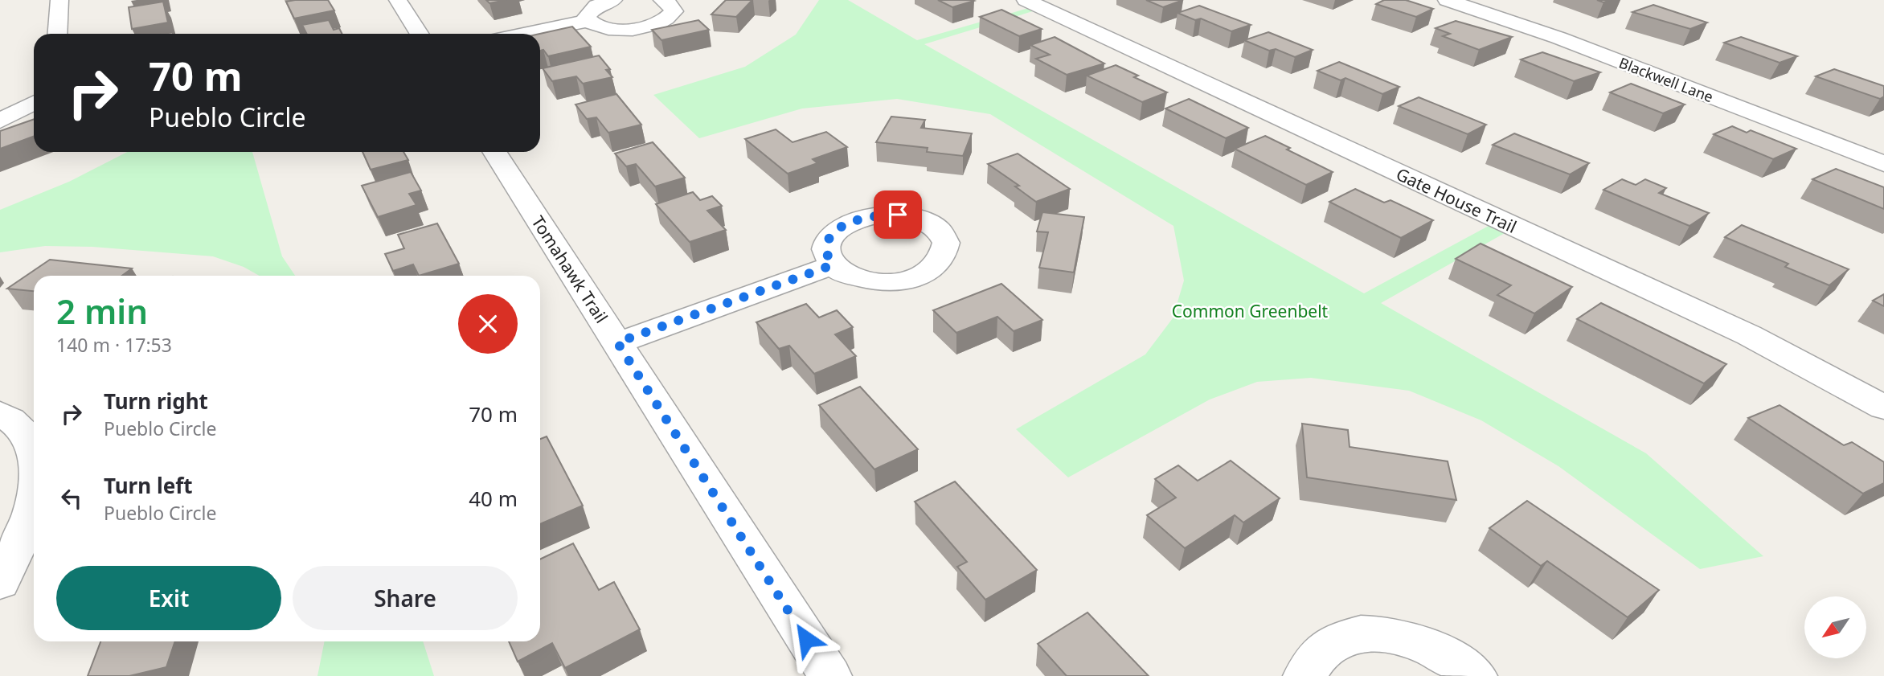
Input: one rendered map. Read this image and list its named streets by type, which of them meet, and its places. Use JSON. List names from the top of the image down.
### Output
{
  "streets": {
    "street": ["Blackwell Lane", "Gate House Trail", "Tomahawk Trail"]
  },
  "parks": ["Common Greenbelt"],
  "north": "bottom left",
  "page": {
    "turn": ["70 m", "Pueblo Circle"],
    "heading": ["2 min", "140 m · 17:53"],
    "list": [
      {
        "name": "Turn right",
        "note": "Pueblo Circle",
        "value": "70 m"
      },
      {
        "name": "Turn left",
        "note": "Pueblo Circle",
        "value": "40 m"
      }
    ],
    "buttons": ["Exit", "Share"]
  }
}
